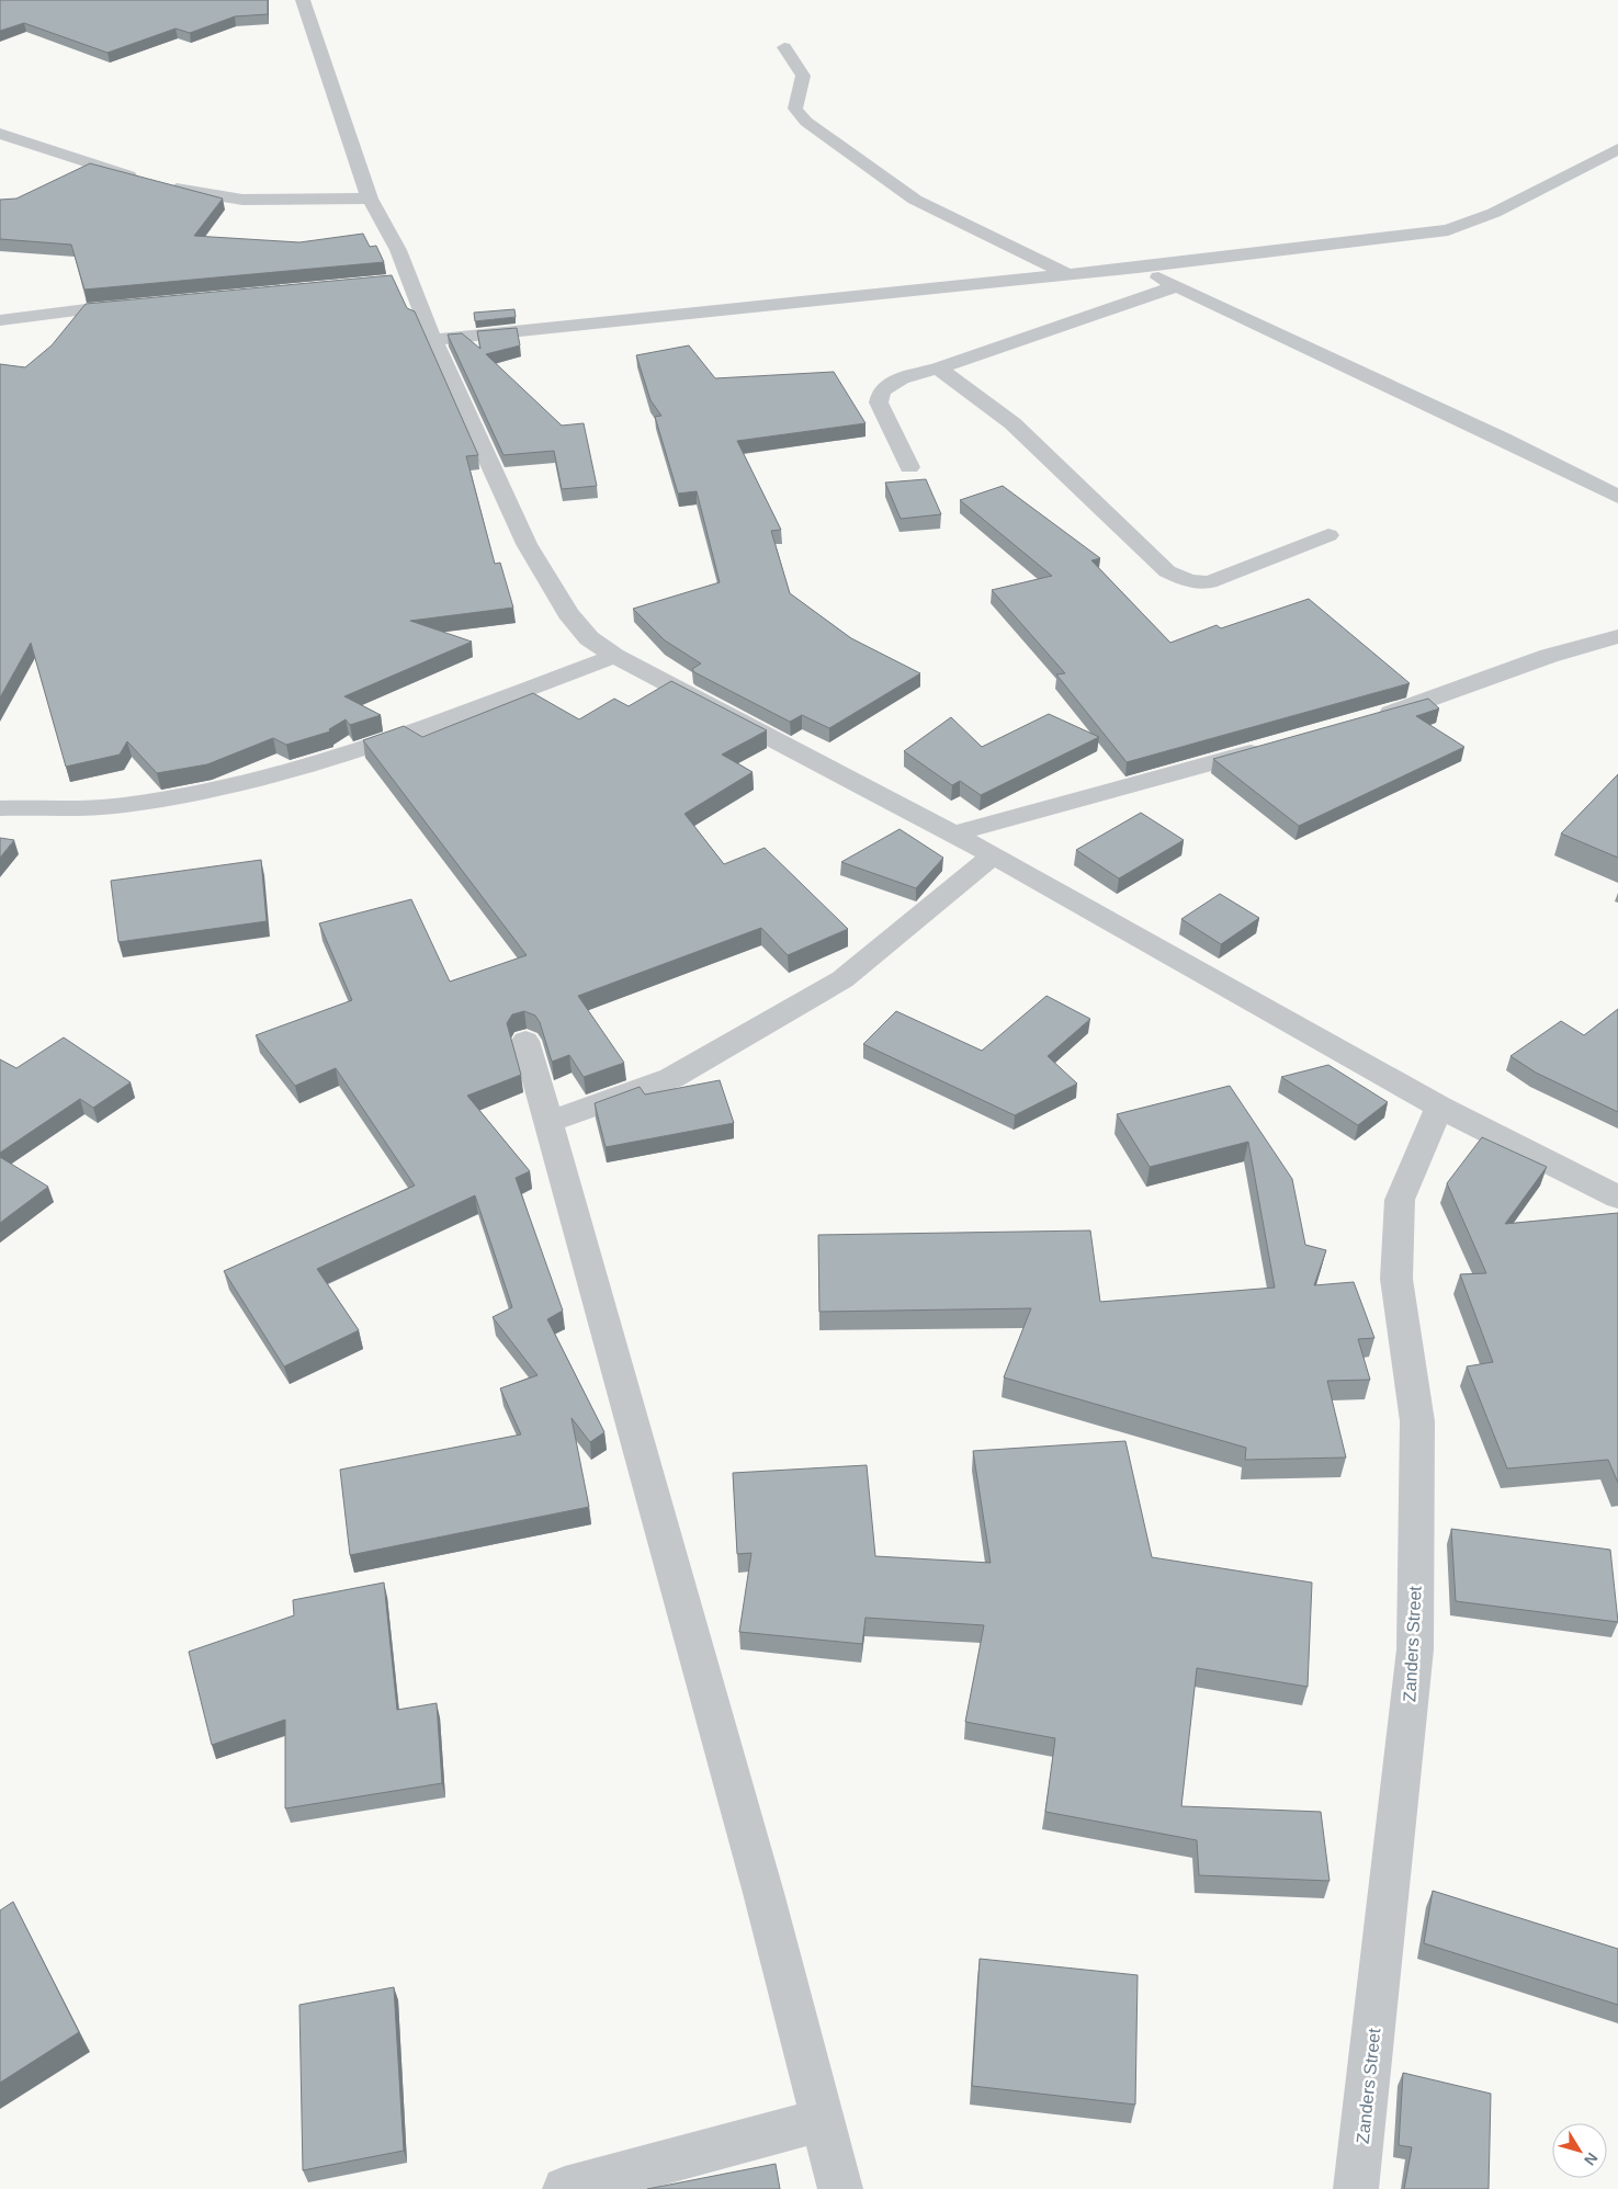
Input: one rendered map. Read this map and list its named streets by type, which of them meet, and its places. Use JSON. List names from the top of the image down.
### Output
{
  "streets": {
    "street": ["Zanders Street"]
  },
  "north": "bottom right"
}
